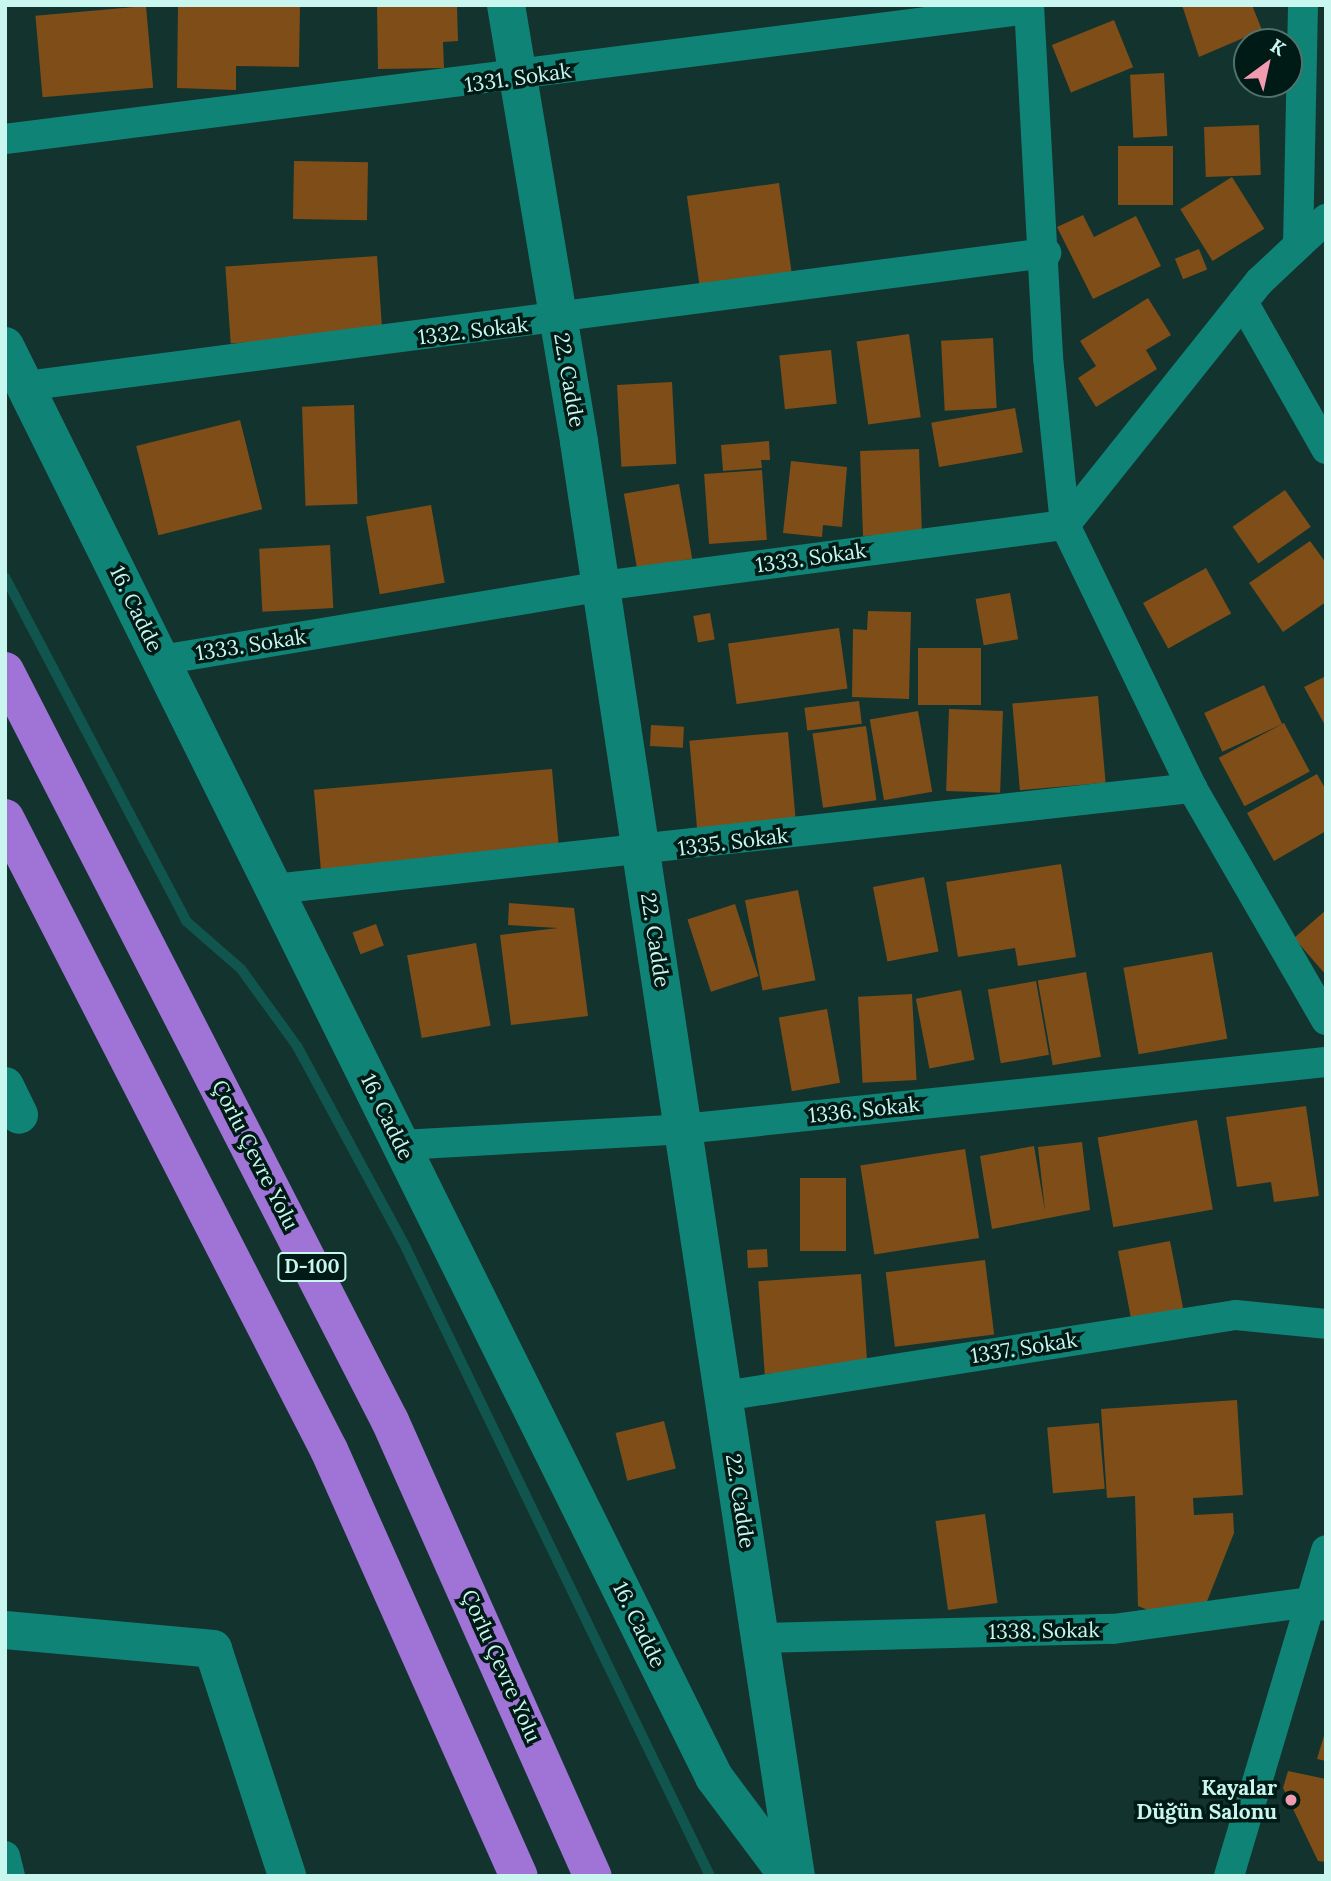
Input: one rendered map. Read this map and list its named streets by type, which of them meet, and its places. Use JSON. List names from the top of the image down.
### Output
{
  "streets": {
    "highway": ["Çorlu Çevre Yolu", "D-100"],
    "street": [
      "1331. Sokak",
      "1332. Sokak",
      "22. Cadde",
      "1333. Sokak",
      "16. Cadde",
      "1335. Sokak",
      "1336. Sokak",
      "1337. Sokak",
      "1338. Sokak"
    ]
  },
  "crossings": [
    ["1331. Sokak", "22. Cadde"],
    ["1332. Sokak", "22. Cadde"],
    ["1332. Sokak", "16. Cadde"],
    ["22. Cadde", "1333. Sokak"],
    ["22. Cadde", "1335. Sokak"],
    ["22. Cadde", "1336. Sokak"],
    ["22. Cadde", "1337. Sokak"],
    ["22. Cadde", "1338. Sokak"],
    ["1333. Sokak", "16. Cadde"],
    ["16. Cadde", "1335. Sokak"],
    ["16. Cadde", "1336. Sokak"]
  ],
  "places": ["Kayalar Düğün Salonu"],
  "north": "top right"
}
